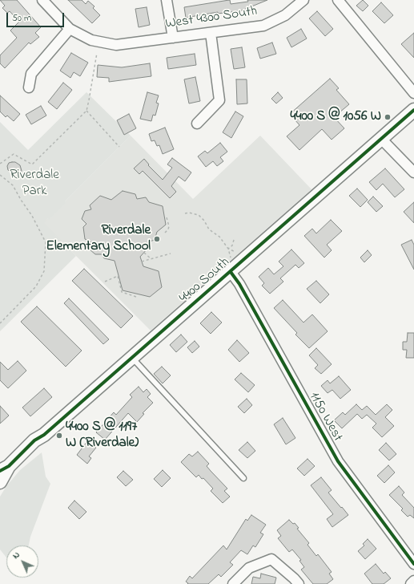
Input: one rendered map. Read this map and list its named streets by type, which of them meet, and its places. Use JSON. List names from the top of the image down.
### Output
{
  "streets": {
    "street": ["West 4300 South", "4400 South", "1150 West"]
  },
  "crossings": [
    ["4400 South", "1150 West"]
  ],
  "parks": ["Riverdale Park"],
  "places": ["4400 S @ 1056 W", "Riverdale Elementary School", "4400 S @ 1197 W (Riverdale)"],
  "scale_bar": "50 m",
  "north": "top left"
}
